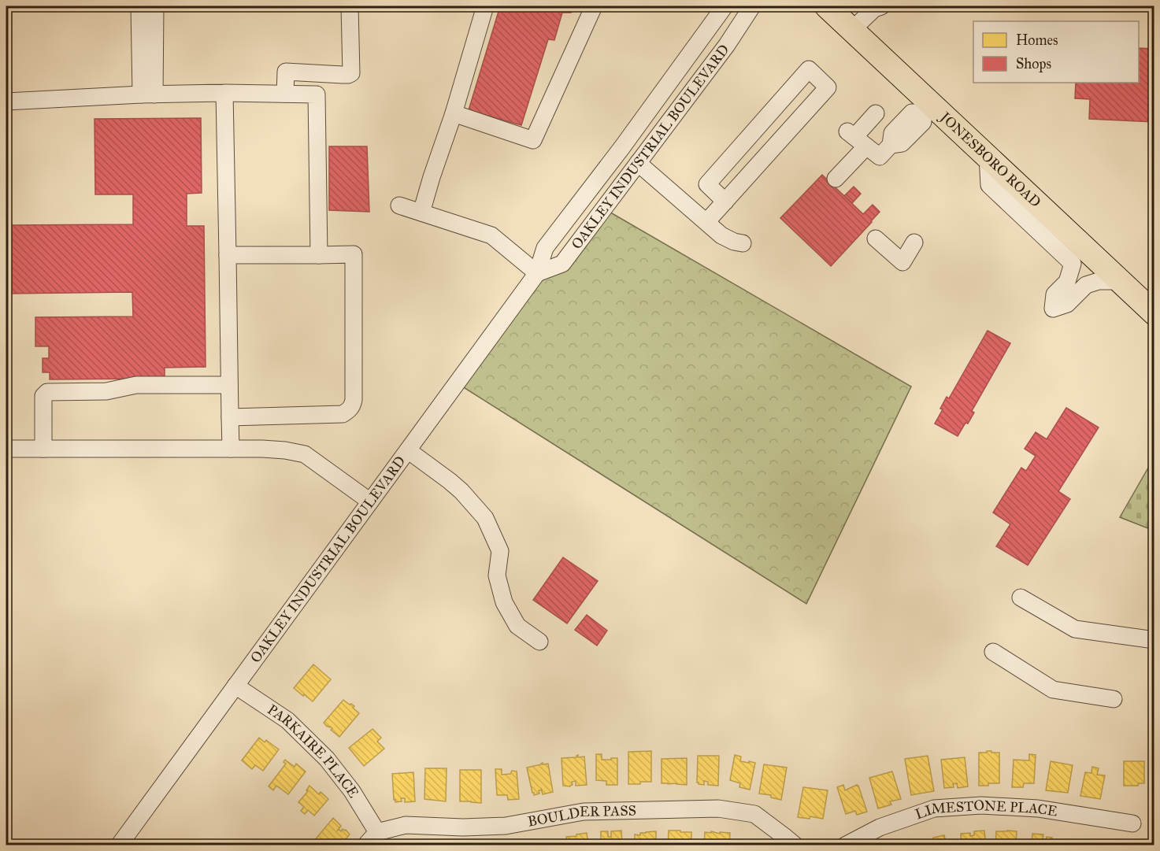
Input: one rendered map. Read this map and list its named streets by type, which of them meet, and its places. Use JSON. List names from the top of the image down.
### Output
{
  "streets": {
    "highway": ["JONESBORO ROAD"],
    "street": [
      "OAKLEY INDUSTRIAL BOULEVARD",
      "PARKAIRE PLACE",
      "LIMESTONE PLACE",
      "BOULDER PASS"
    ]
  },
  "crossings": [
    ["OAKLEY INDUSTRIAL BOULEVARD", "PARKAIRE PLACE"],
    ["PARKAIRE PLACE", "BOULDER PASS"]
  ],
  "legend": ["Homes", "Shops"]
}
